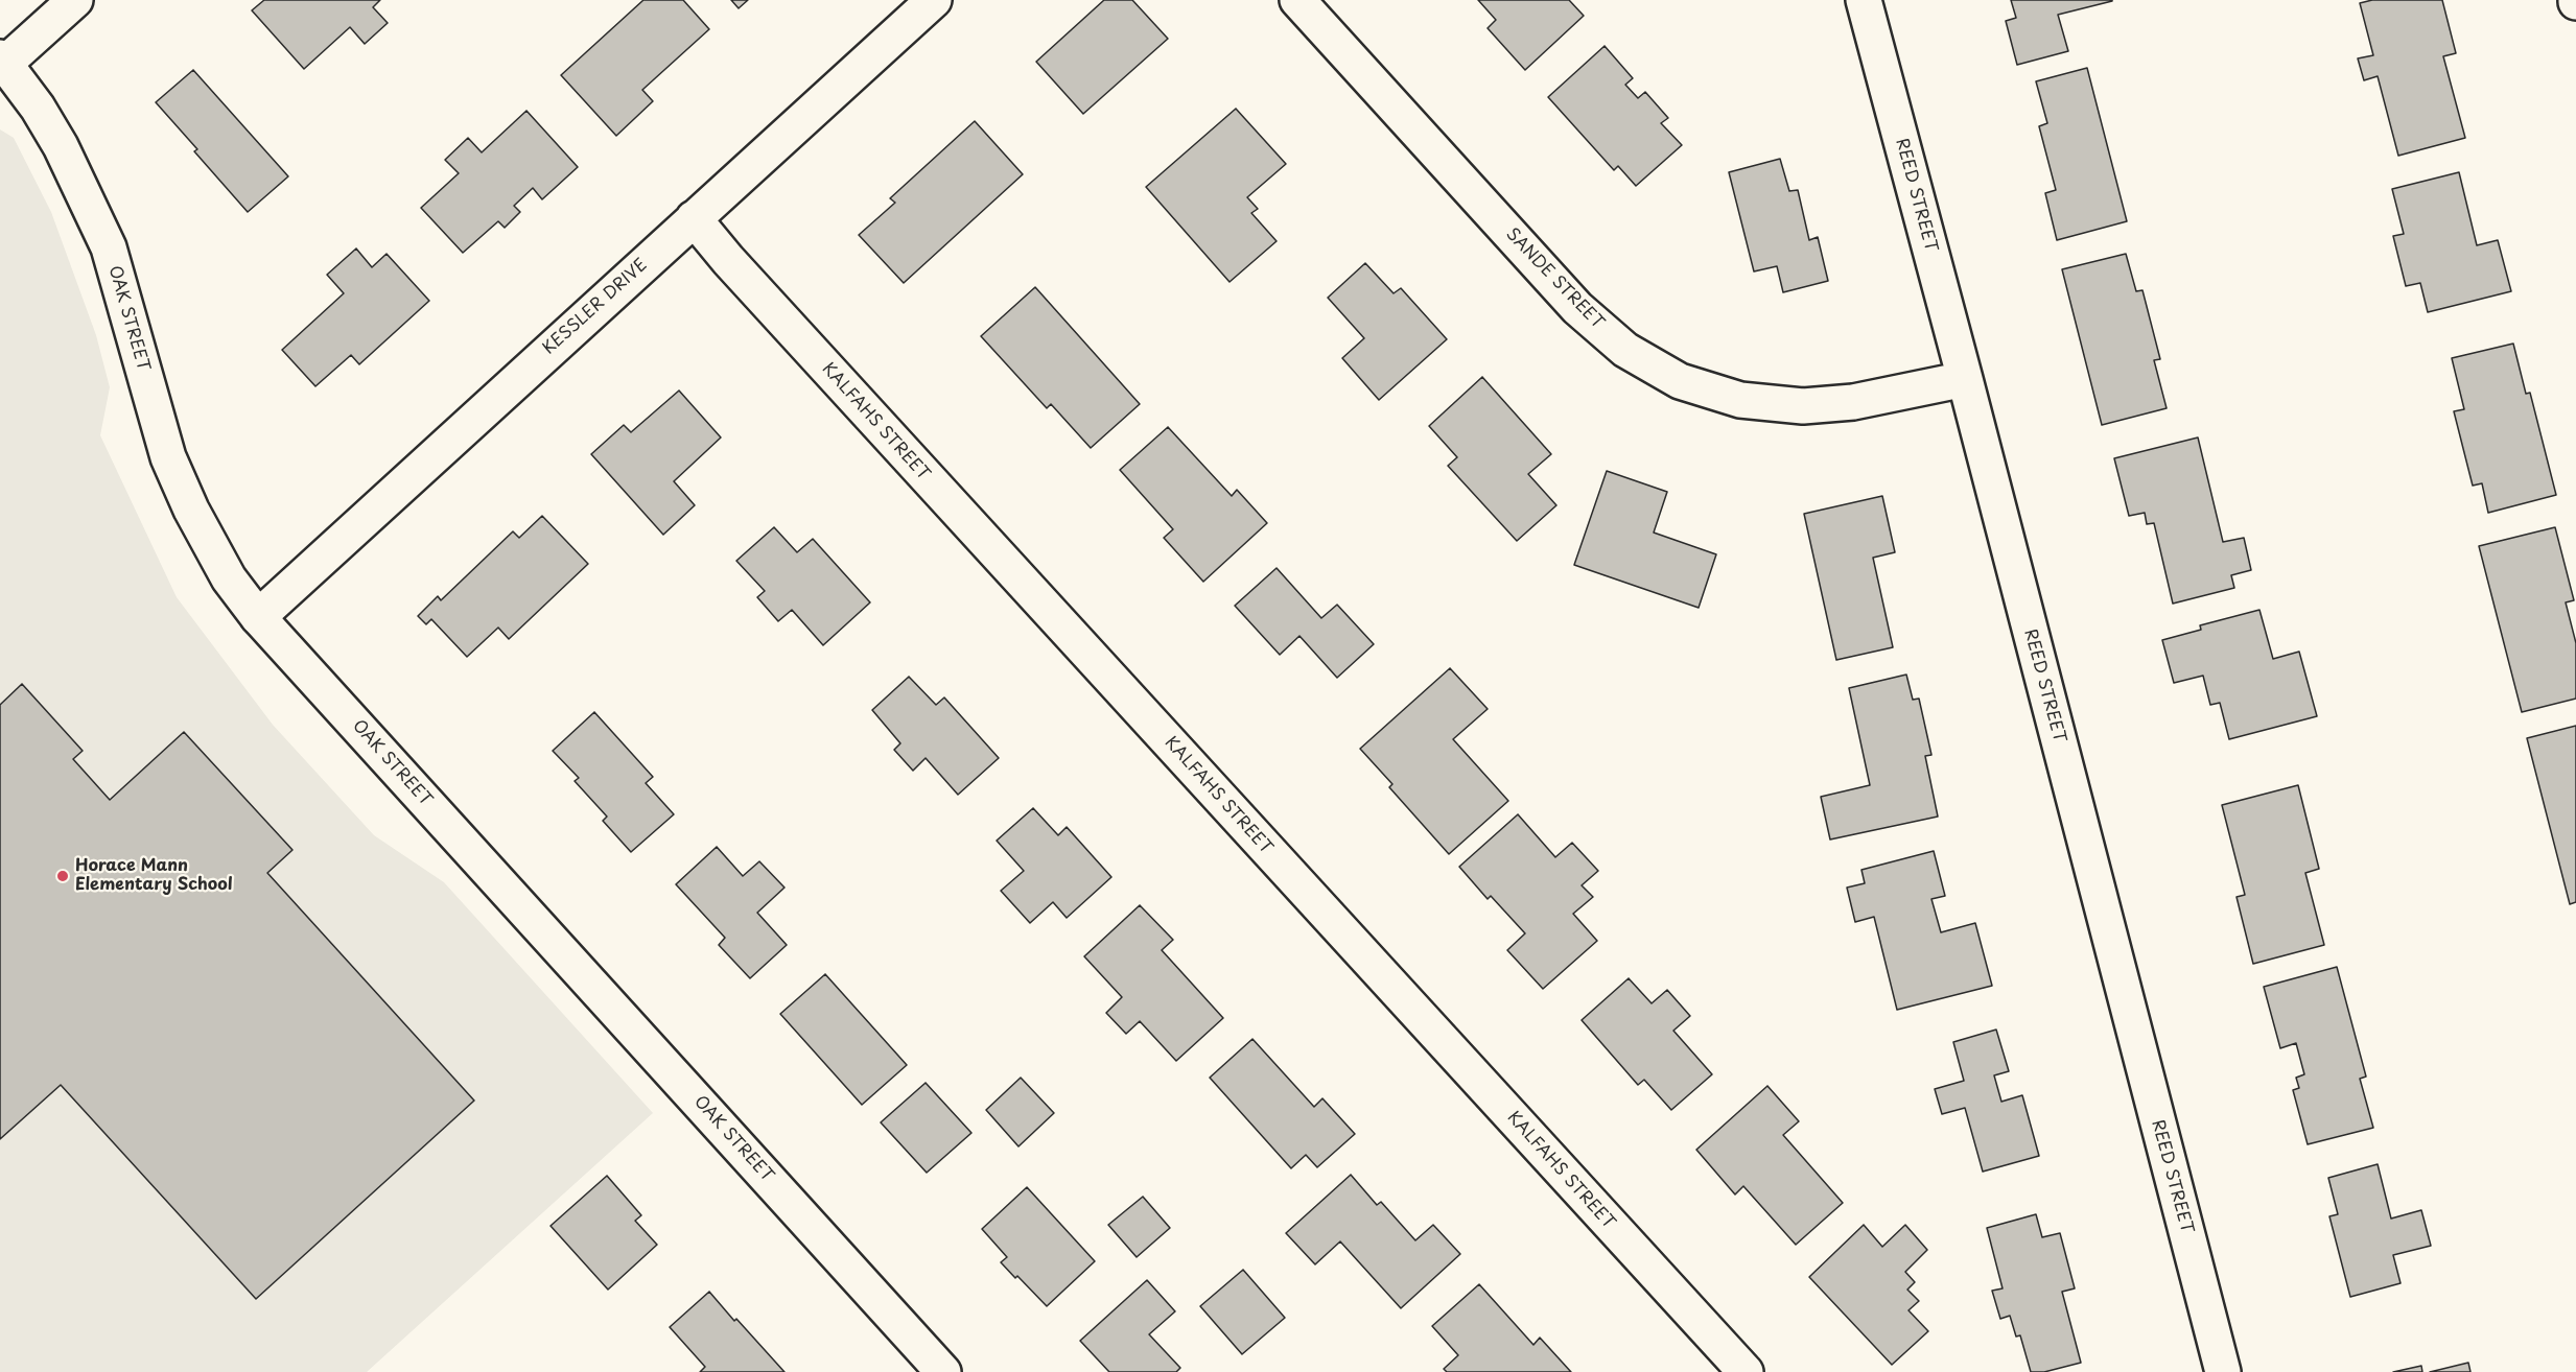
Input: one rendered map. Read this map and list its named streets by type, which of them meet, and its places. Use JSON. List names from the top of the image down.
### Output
{
  "streets": {
    "street": [
      "REED STREET",
      "SANDE STREET",
      "KESSLER DRIVE",
      "OAK STREET",
      "KALFAHS STREET"
    ]
  },
  "crossings": [
    ["REED STREET", "SANDE STREET"],
    ["KESSLER DRIVE", "OAK STREET"],
    ["KESSLER DRIVE", "KALFAHS STREET"]
  ],
  "places": ["Horace Mann Elementary School"]
}
